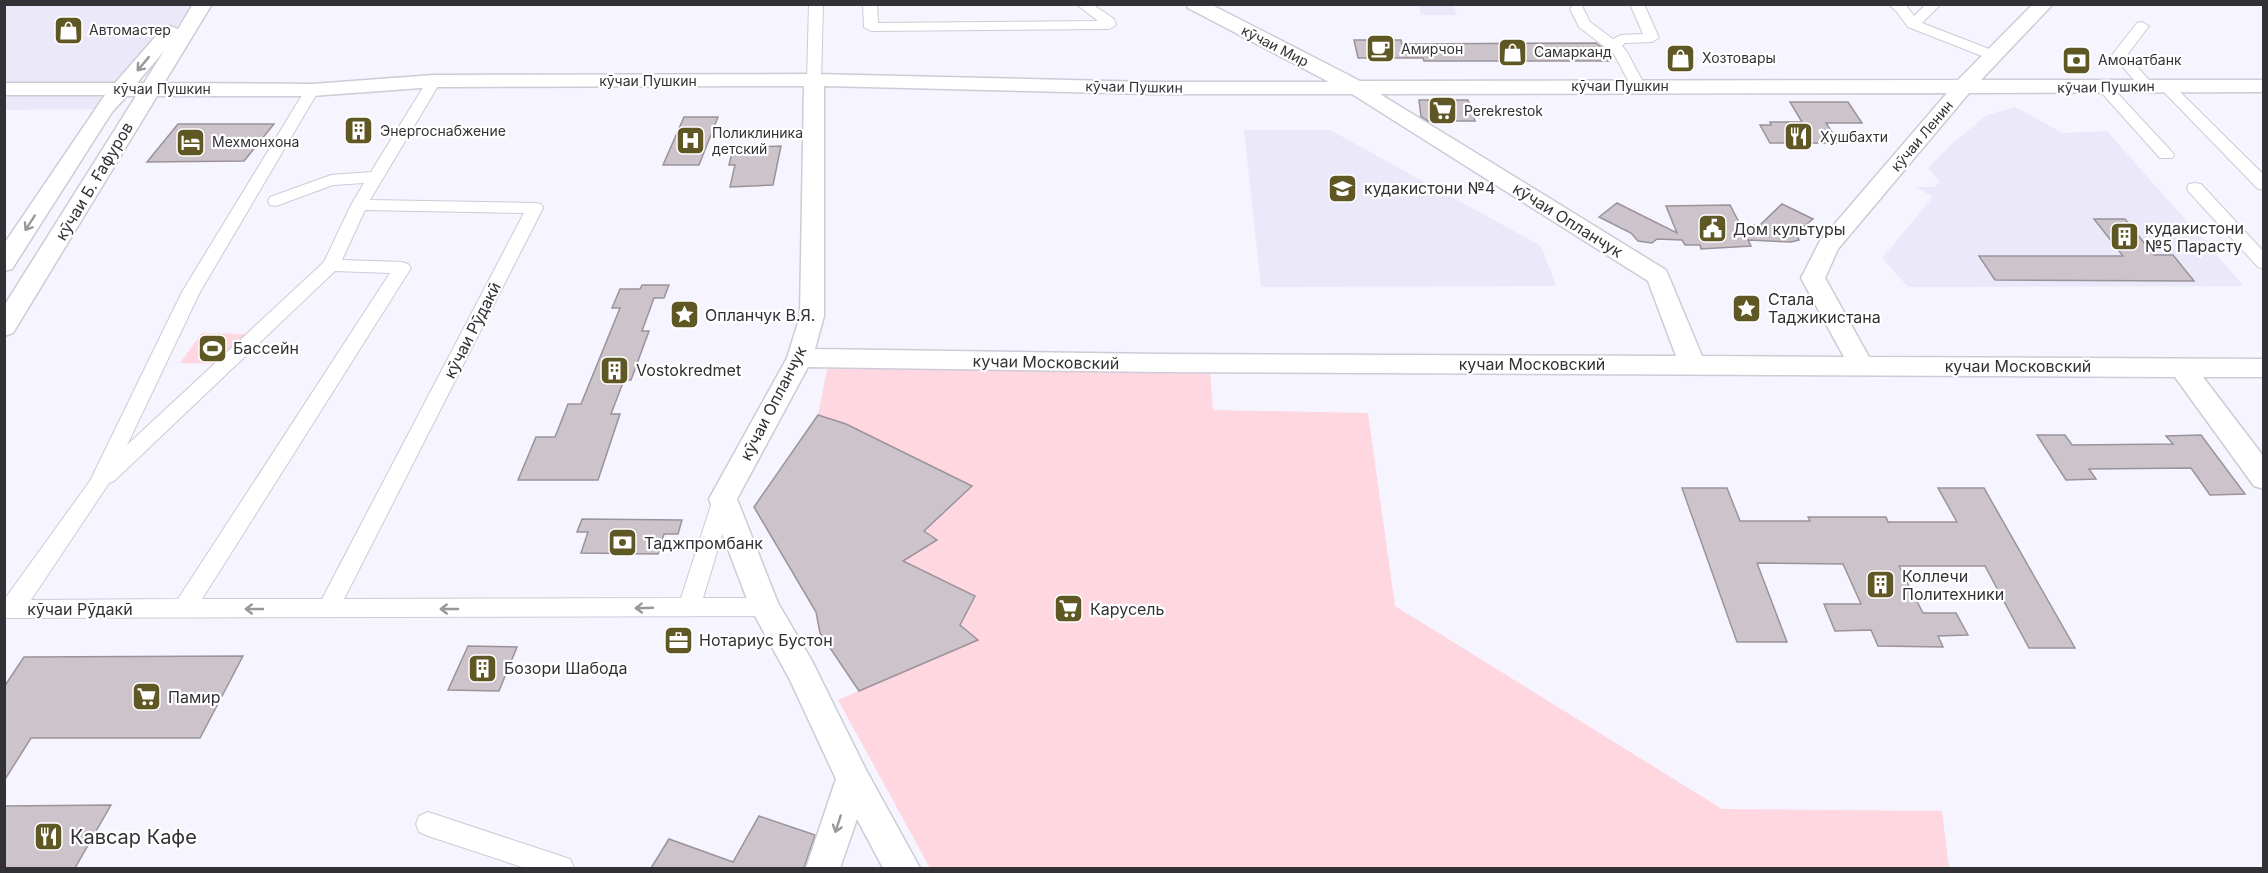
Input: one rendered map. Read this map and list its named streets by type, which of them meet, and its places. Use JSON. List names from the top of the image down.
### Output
{
  "streets": {
    "street": [
      "кӯчаи Мир",
      "кӯчаи Пушкин",
      "кӯчаи Ленин",
      "кӯчаи Б. Ғафуров",
      "кӯчаи Опланчук",
      "кӯчаи Рӯдакӣ",
      "кучаи Московский"
    ]
  },
  "crossings": [
    ["кӯчаи Мир", "кӯчаи Пушкин"],
    ["кӯчаи Мир", "кӯчаи Опланчук"],
    ["кӯчаи Пушкин", "кӯчаи Ленин"],
    ["кӯчаи Пушкин", "кӯчаи Б. Ғафуров"],
    ["кӯчаи Пушкин", "кӯчаи Опланчук"],
    ["кӯчаи Пушкин", "кӯчаи Рӯдакӣ"],
    ["кӯчаи Ленин", "кучаи Московский"],
    ["кӯчаи Опланчук", "кучаи Московский"]
  ],
  "places": {
    "shop": ["Автомастер", "Самарканд", "Хозтовары"],
    "cafe": ["Амирчон"],
    "bank": ["Амонатбанк", "Таджпромбанк"],
    "supermarket": ["Perekrestok", "Карусель", "Памир"],
    "building": [
      "Энергоснабжение",
      "кудакистони №5 Парасту",
      "Vostokredmet",
      "Коллечи Политехники",
      "Бозори Шабода"
    ],
    "restaurant": ["Хушбахти", "Кавсар Кафе"],
    "hospital": ["Поликлиника детский"],
    "hotel": ["Мехмонхона"],
    "school or university": ["кудакистони №4"],
    "public building": ["Дом культуры"],
    "place": ["Стала Таджикистана", "Опланчук В.Я."],
    "sports": ["Бассейн"],
    "office": ["Нотариус Бустон"]
  }
}
